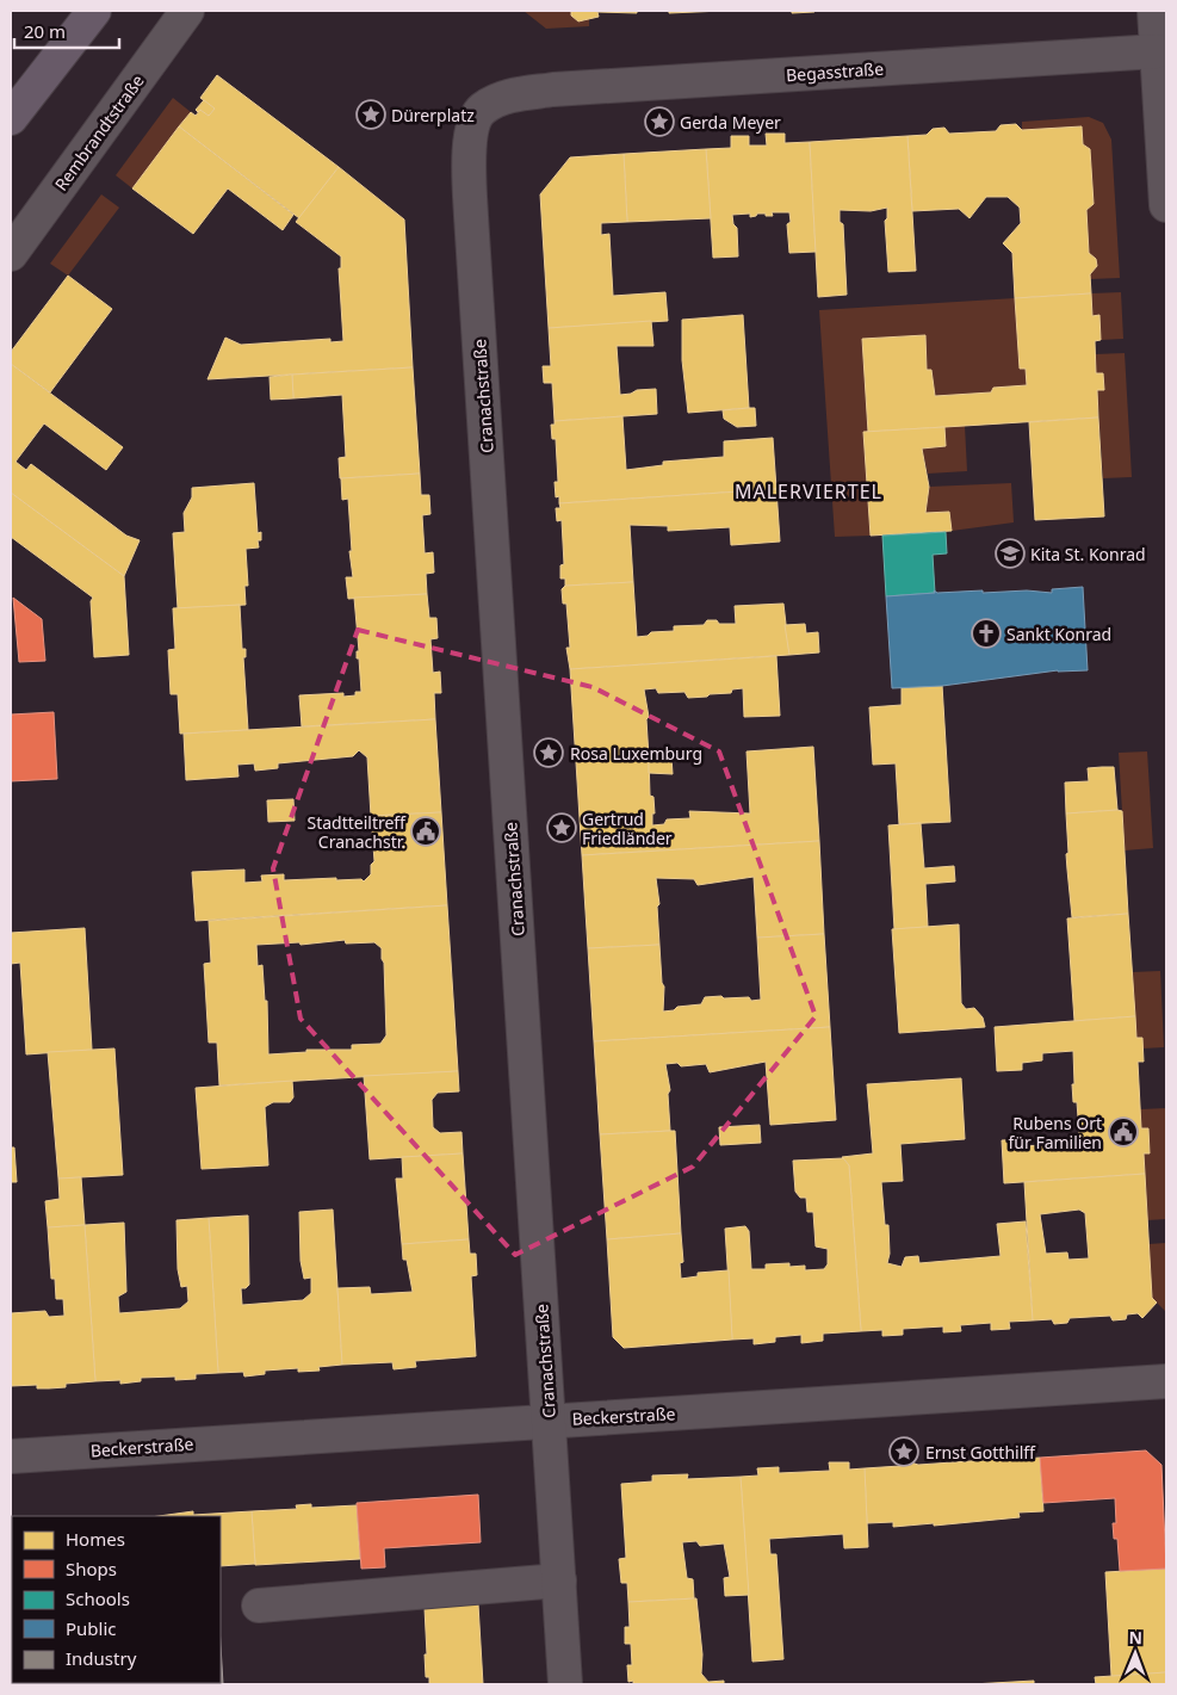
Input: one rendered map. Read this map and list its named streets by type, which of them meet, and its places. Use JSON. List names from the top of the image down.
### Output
{
  "streets": {
    "street": [
      "Begasstraße",
      "Rembrandtstraße",
      "Cranachstraße",
      "Beckerstraße"
    ]
  },
  "crossings": [
    ["Begasstraße", "Cranachstraße"],
    ["Cranachstraße", "Beckerstraße"]
  ],
  "districts": ["MALERVIERTEL"],
  "places": {
    "place": [
      "Dürerplatz",
      "Gerda Meyer",
      "Rosa Luxemburg",
      "Gertrud Friedländer",
      "Ernst Gotthilff"
    ],
    "school or university": ["Kita St. Konrad"],
    "church": ["Sankt Konrad"],
    "public building": ["Stadtteiltreff Cranachstr.", "Rubens Ort für Familien"]
  },
  "legend": [
    "Homes",
    "Shops",
    "Schools",
    "Public",
    "Industry"
  ],
  "scale_bar": "20 m",
  "north": "top"
}
